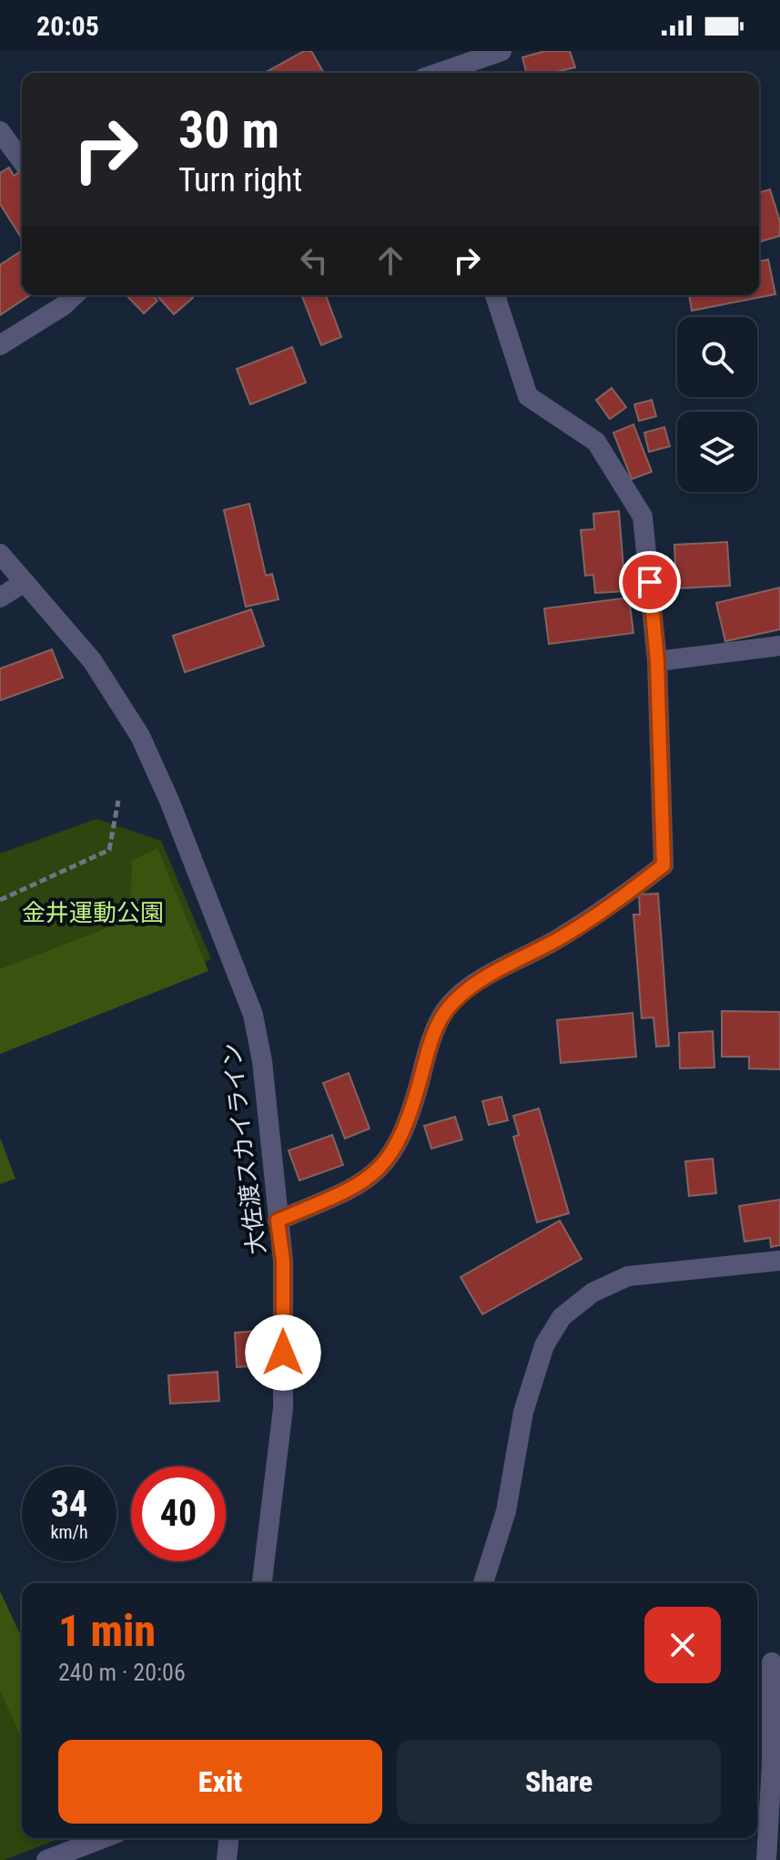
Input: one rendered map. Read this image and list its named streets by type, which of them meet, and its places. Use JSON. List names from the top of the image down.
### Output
{
  "streets": {
    "street": ["大佐渡スカイライン"]
  },
  "parks": ["金井運動公園"],
  "page": {
    "status": "20:05",
    "turn": ["30 m", "Turn right"],
    "speed": "34 km/h",
    "limit": "40",
    "heading": ["1 min", "240 m · 20:06"],
    "buttons": ["Exit", "Share"]
  }
}
